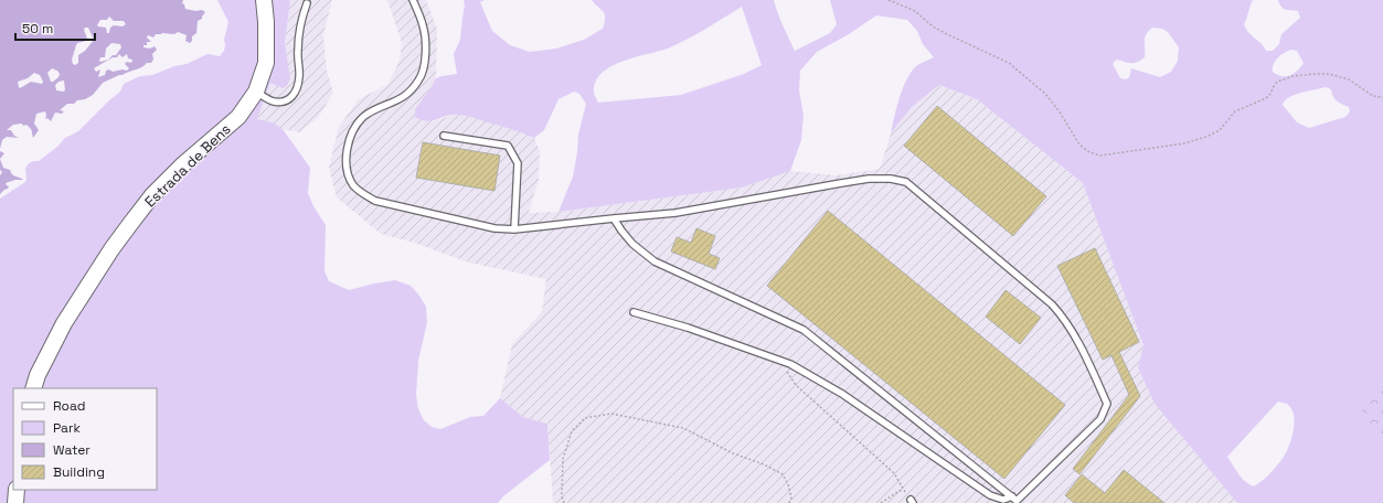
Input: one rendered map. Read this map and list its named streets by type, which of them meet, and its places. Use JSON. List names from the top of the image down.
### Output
{
  "streets": {
    "street": ["Estrada de Bens"]
  },
  "legend": [
    "Road",
    "Park",
    "Water",
    "Building"
  ],
  "scale_bar": "50 m"
}
